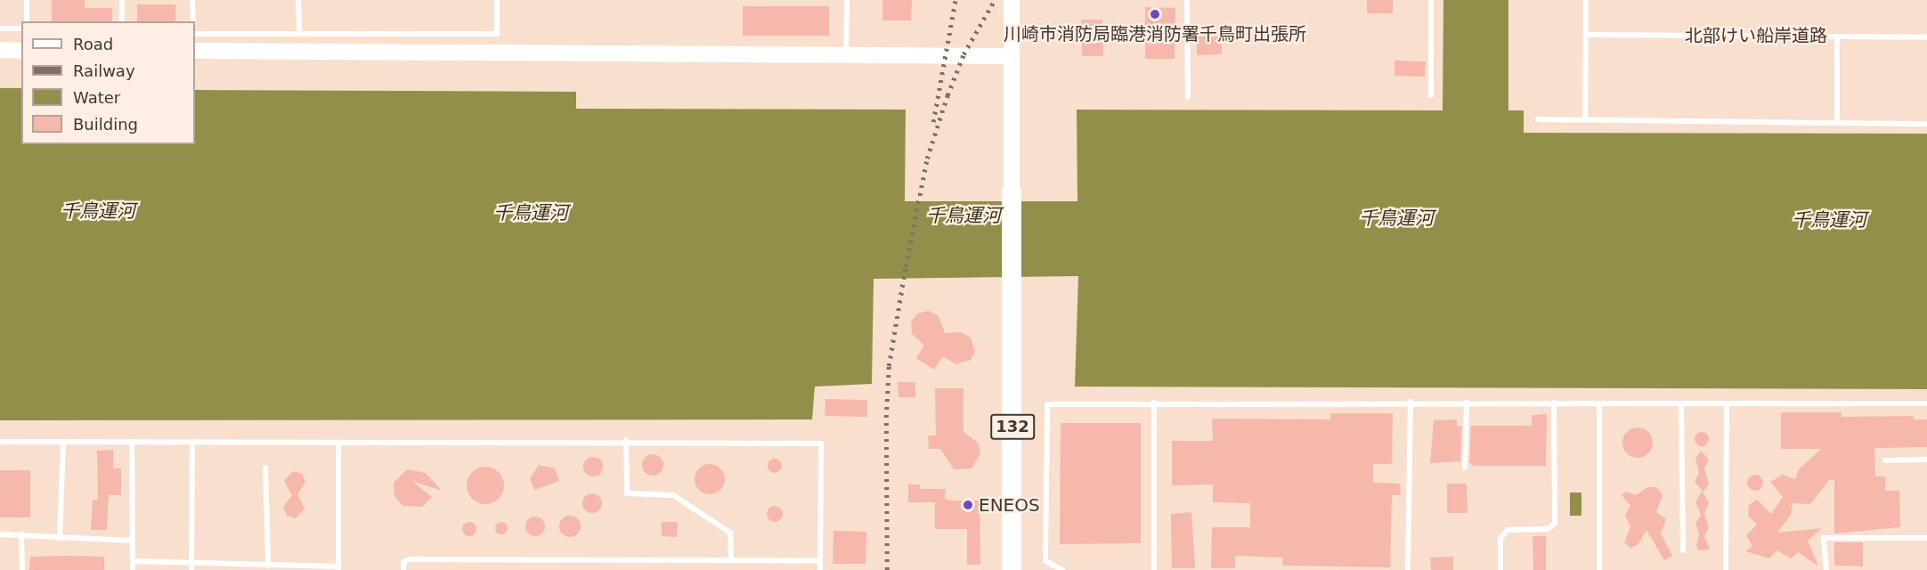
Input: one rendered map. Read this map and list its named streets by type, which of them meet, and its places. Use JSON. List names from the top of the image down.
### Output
{
  "streets": {
    "highway": ["132"],
    "lane": ["北部けい船岸道路"]
  },
  "water": ["千鳥運河"],
  "places": ["川崎市消防局臨港消防署千鳥町出張所", "ENEOS"],
  "legend": [
    "Road",
    "Railway",
    "Water",
    "Building"
  ]
}
